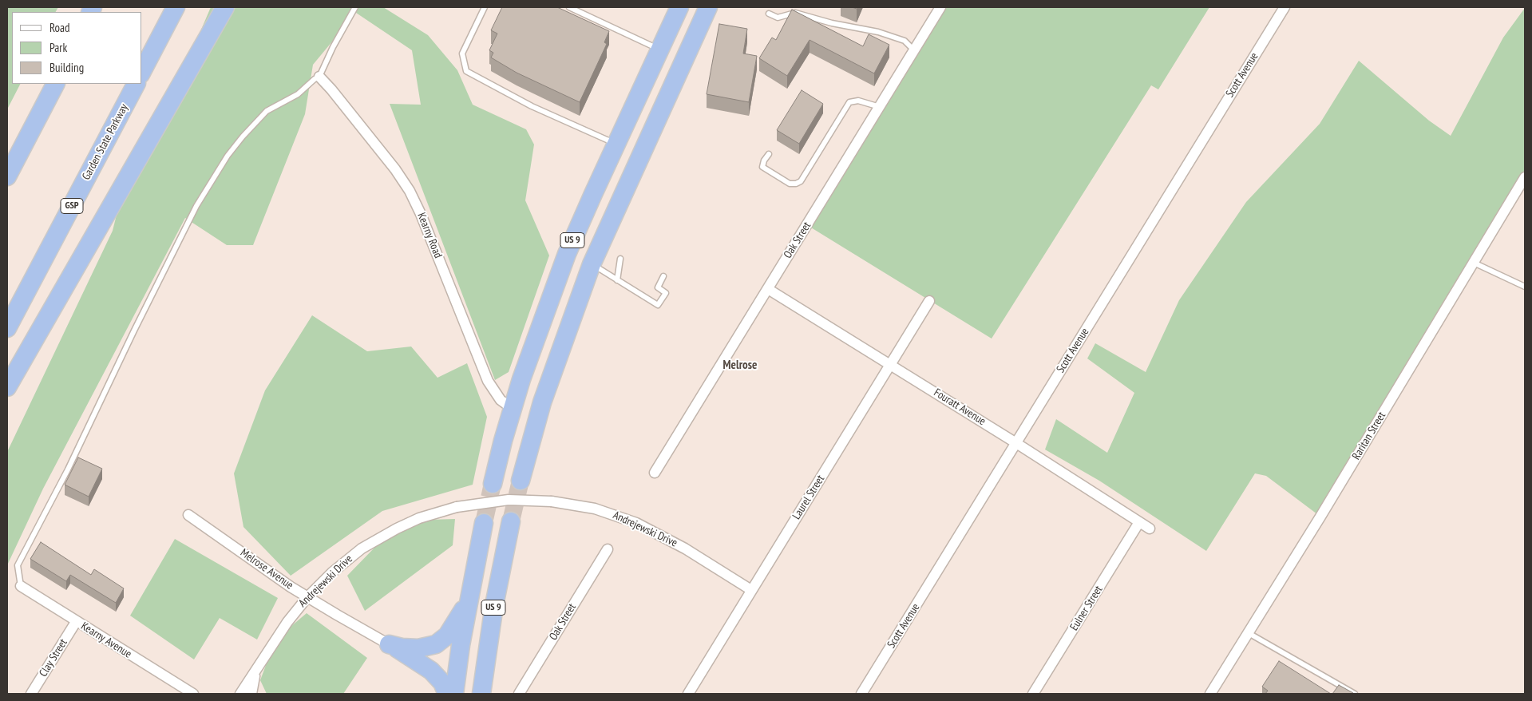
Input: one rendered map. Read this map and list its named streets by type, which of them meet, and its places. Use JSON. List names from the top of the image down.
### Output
{
  "streets": {
    "highway": ["Garden State Parkway", "GSP", "US 9"],
    "street": [
      "Scott Avenue",
      "Kearny Road",
      "Oak Street",
      "Fouratt Avenue",
      "Raritan Street",
      "Laurel Street",
      "Andrejewski Drive",
      "Melrose Avenue",
      "Eulner Street",
      "Kearny Avenue",
      "Clay Street"
    ]
  },
  "crossings": [
    ["Scott Avenue", "Fouratt Avenue"],
    ["Kearny Road", "US 9"],
    ["Oak Street", "Fouratt Avenue"],
    ["Fouratt Avenue", "Laurel Street"],
    ["Fouratt Avenue", "Eulner Street"],
    ["Laurel Street", "Andrejewski Drive"],
    ["Andrejewski Drive", "Melrose Avenue"],
    ["Kearny Avenue", "Clay Street"]
  ],
  "districts": ["Melrose"],
  "legend": ["Road", "Park", "Building"]
}
